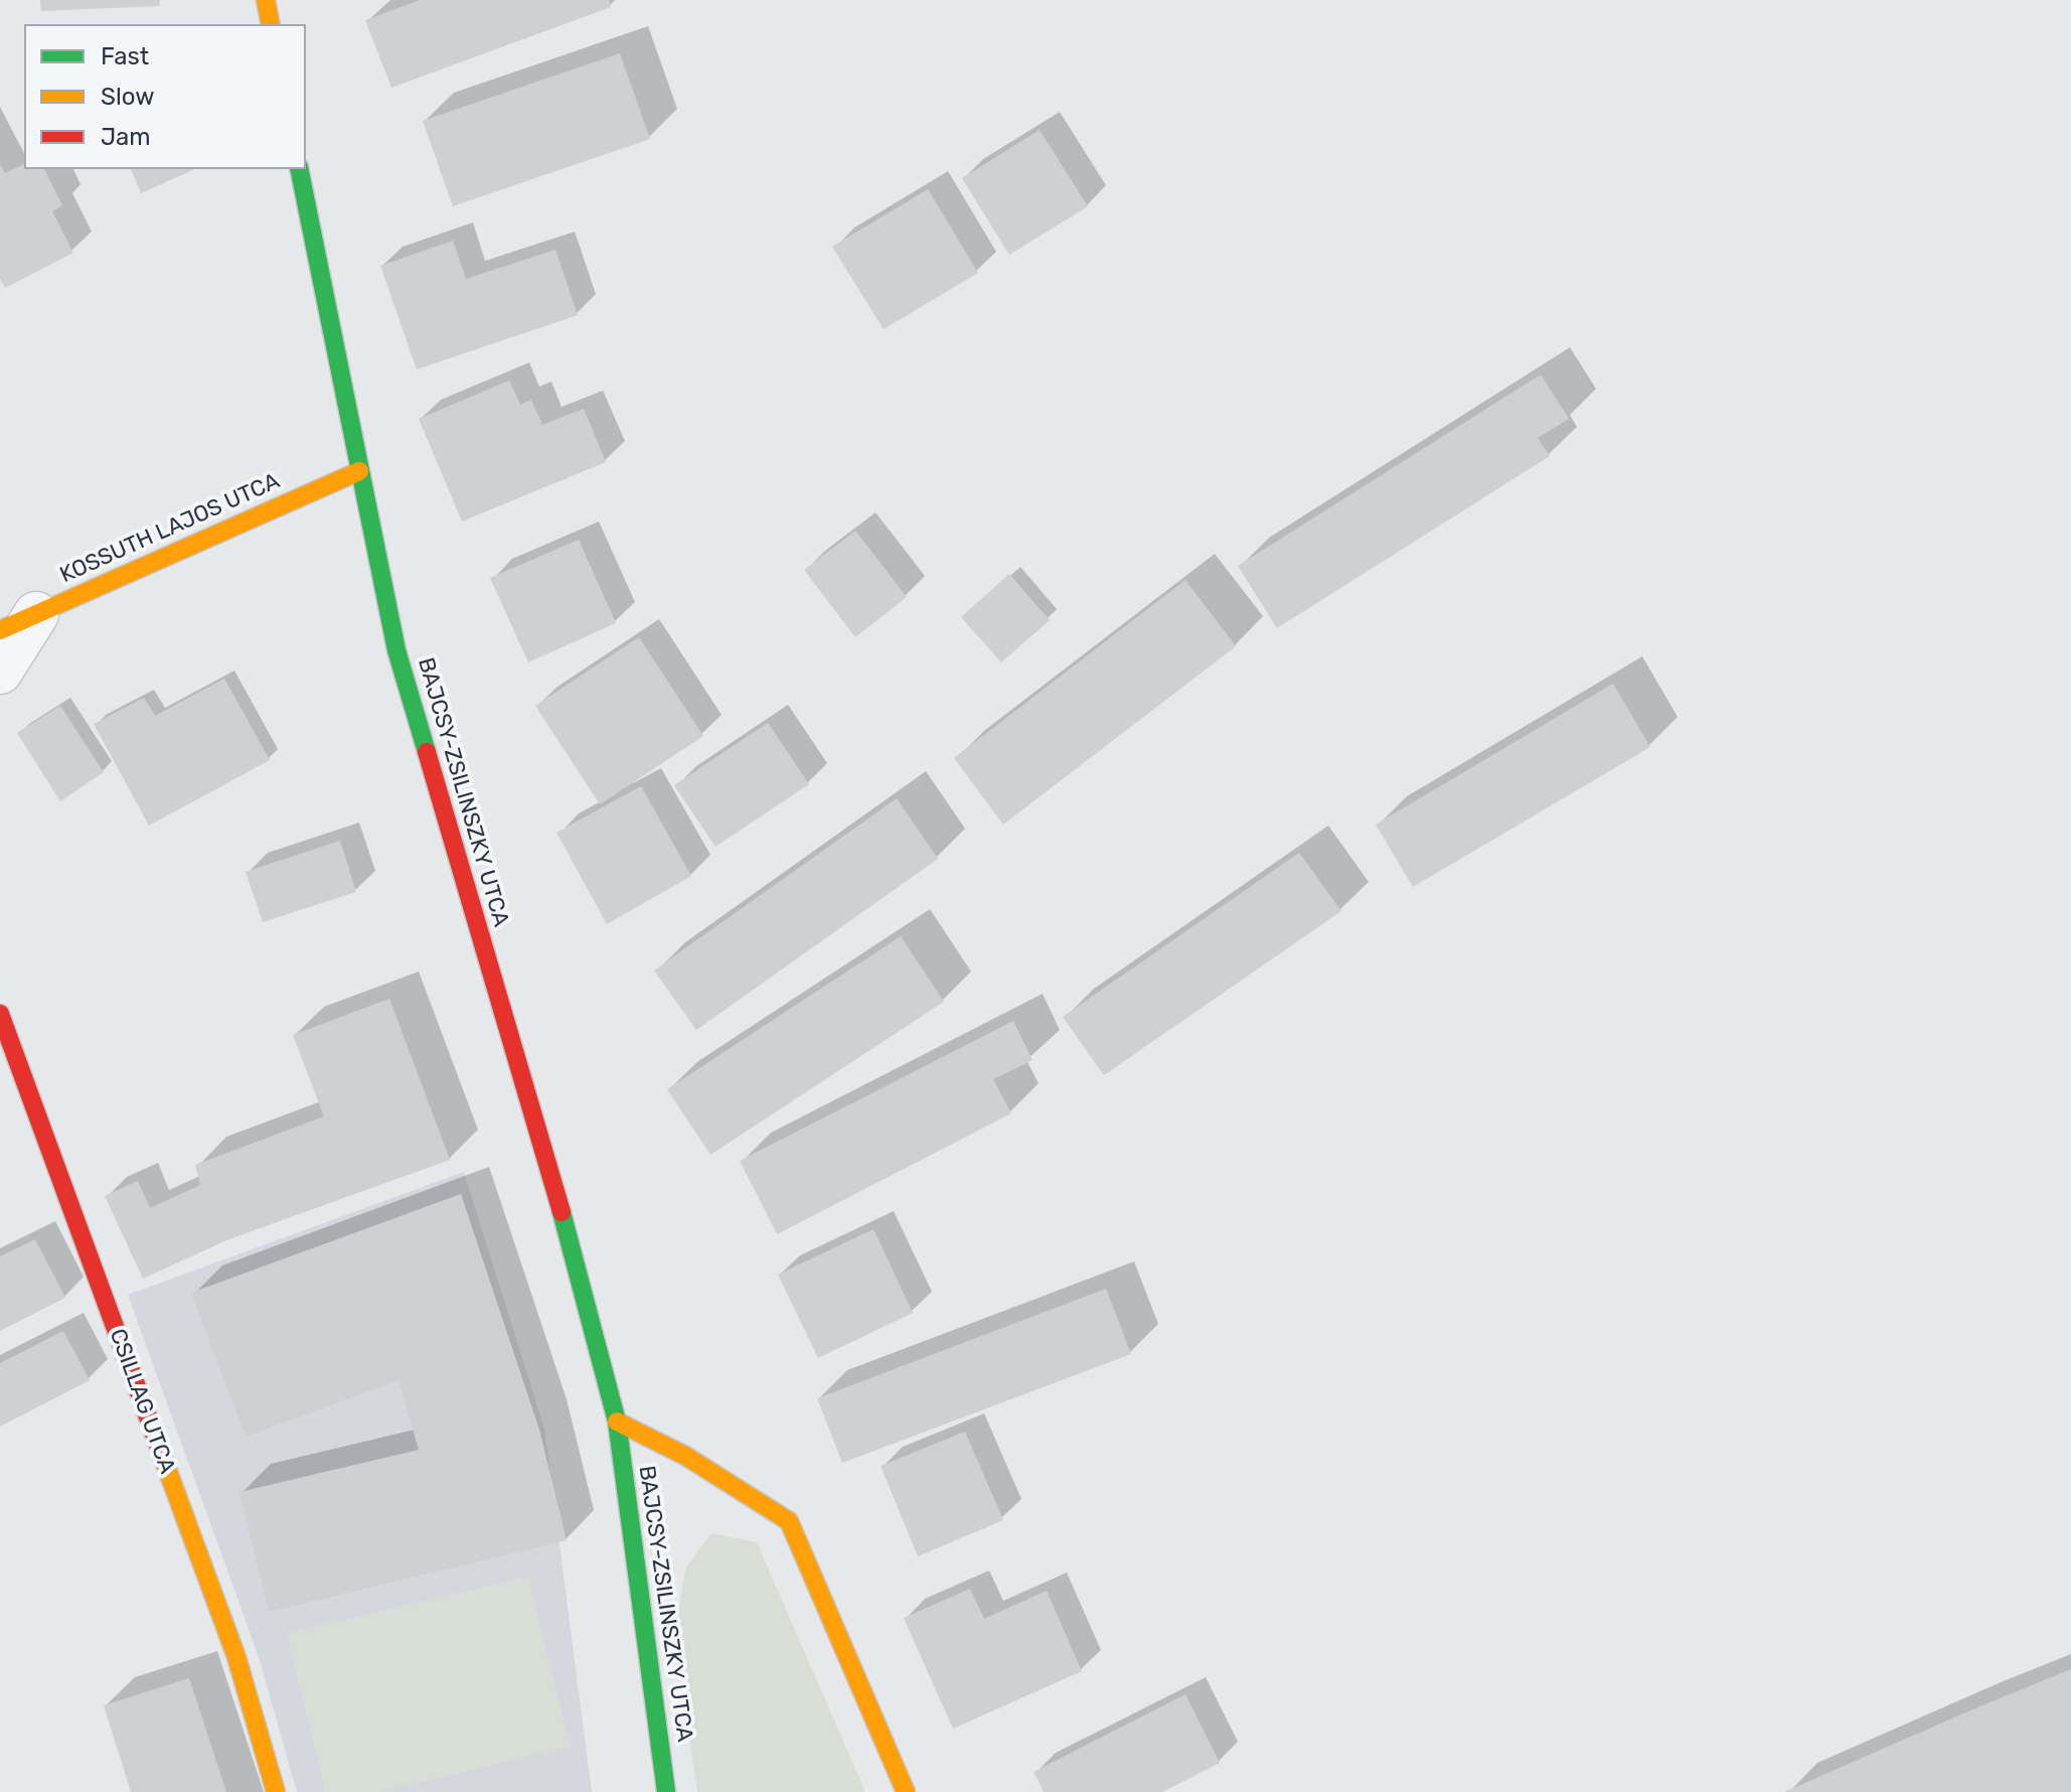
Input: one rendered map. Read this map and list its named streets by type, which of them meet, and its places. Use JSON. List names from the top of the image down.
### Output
{
  "streets": {
    "main road": ["KOSSUTH LAJOS UTCA", "BAJCSY-ZSILINSZKY UTCA", "CSILLAG UTCA"]
  },
  "crossings": [
    ["KOSSUTH LAJOS UTCA", "BAJCSY-ZSILINSZKY UTCA"]
  ],
  "legend": ["Fast", "Slow", "Jam"]
}
